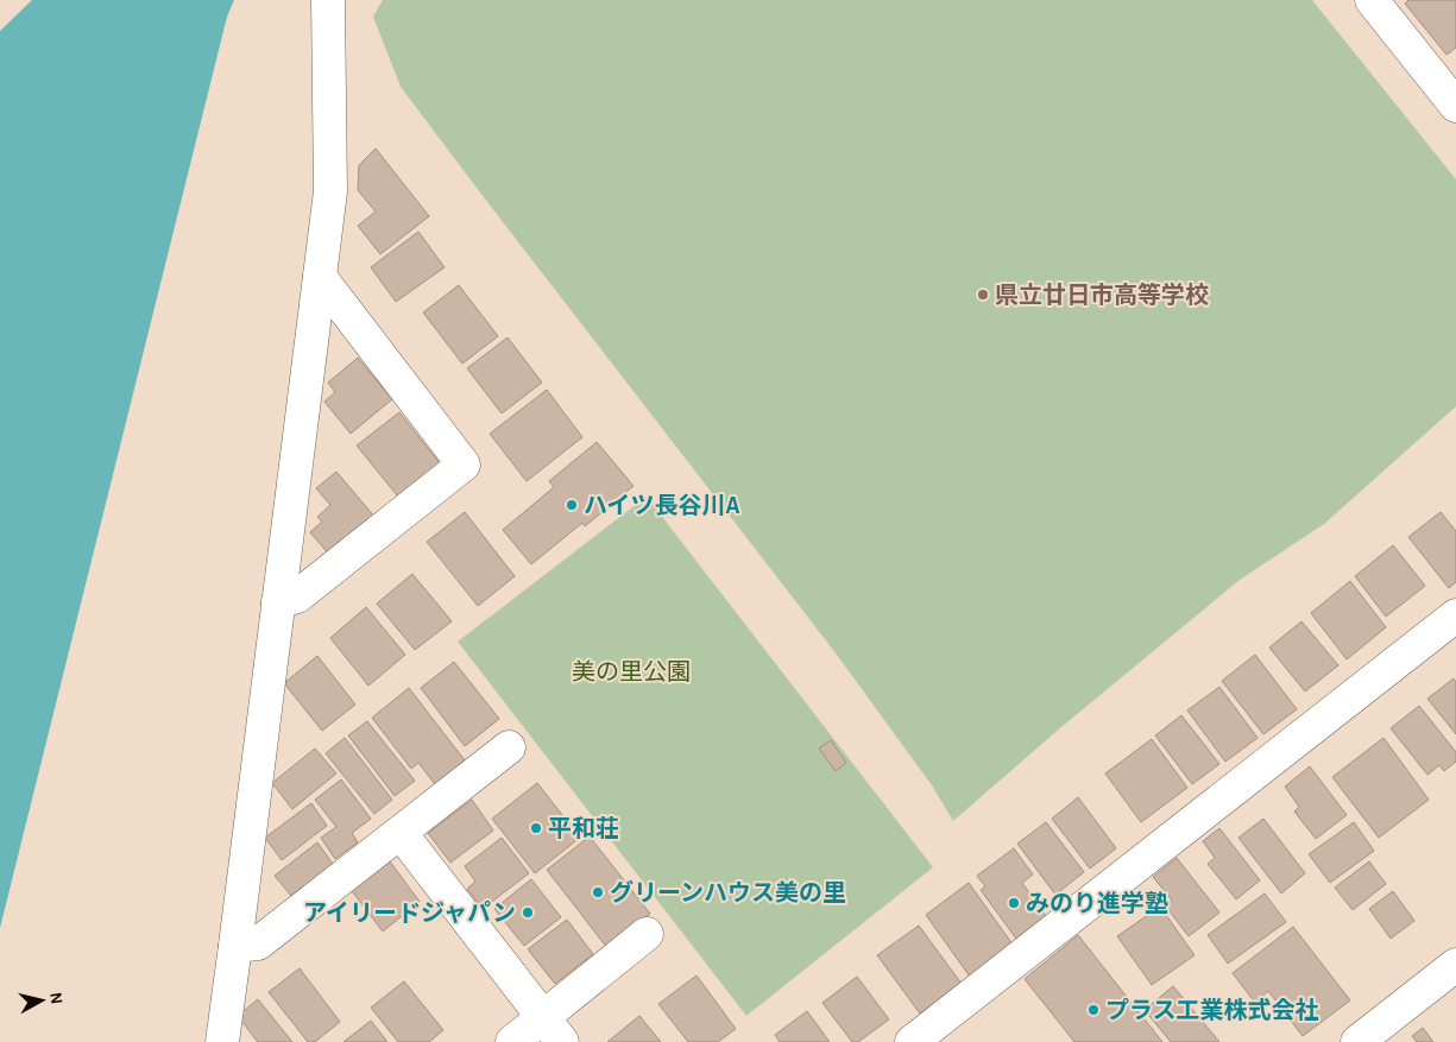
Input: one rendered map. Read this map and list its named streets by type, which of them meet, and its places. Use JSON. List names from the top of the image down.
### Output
{
  "parks": ["美の里公園"],
  "places": [
    "県立廿日市高等学校",
    "ハイツ長谷川A",
    "平和荘",
    "グリーンハウス美の里",
    "みのり進学塾",
    "アイリードジャパン",
    "プラス工業株式会社"
  ],
  "north": "right"
}
